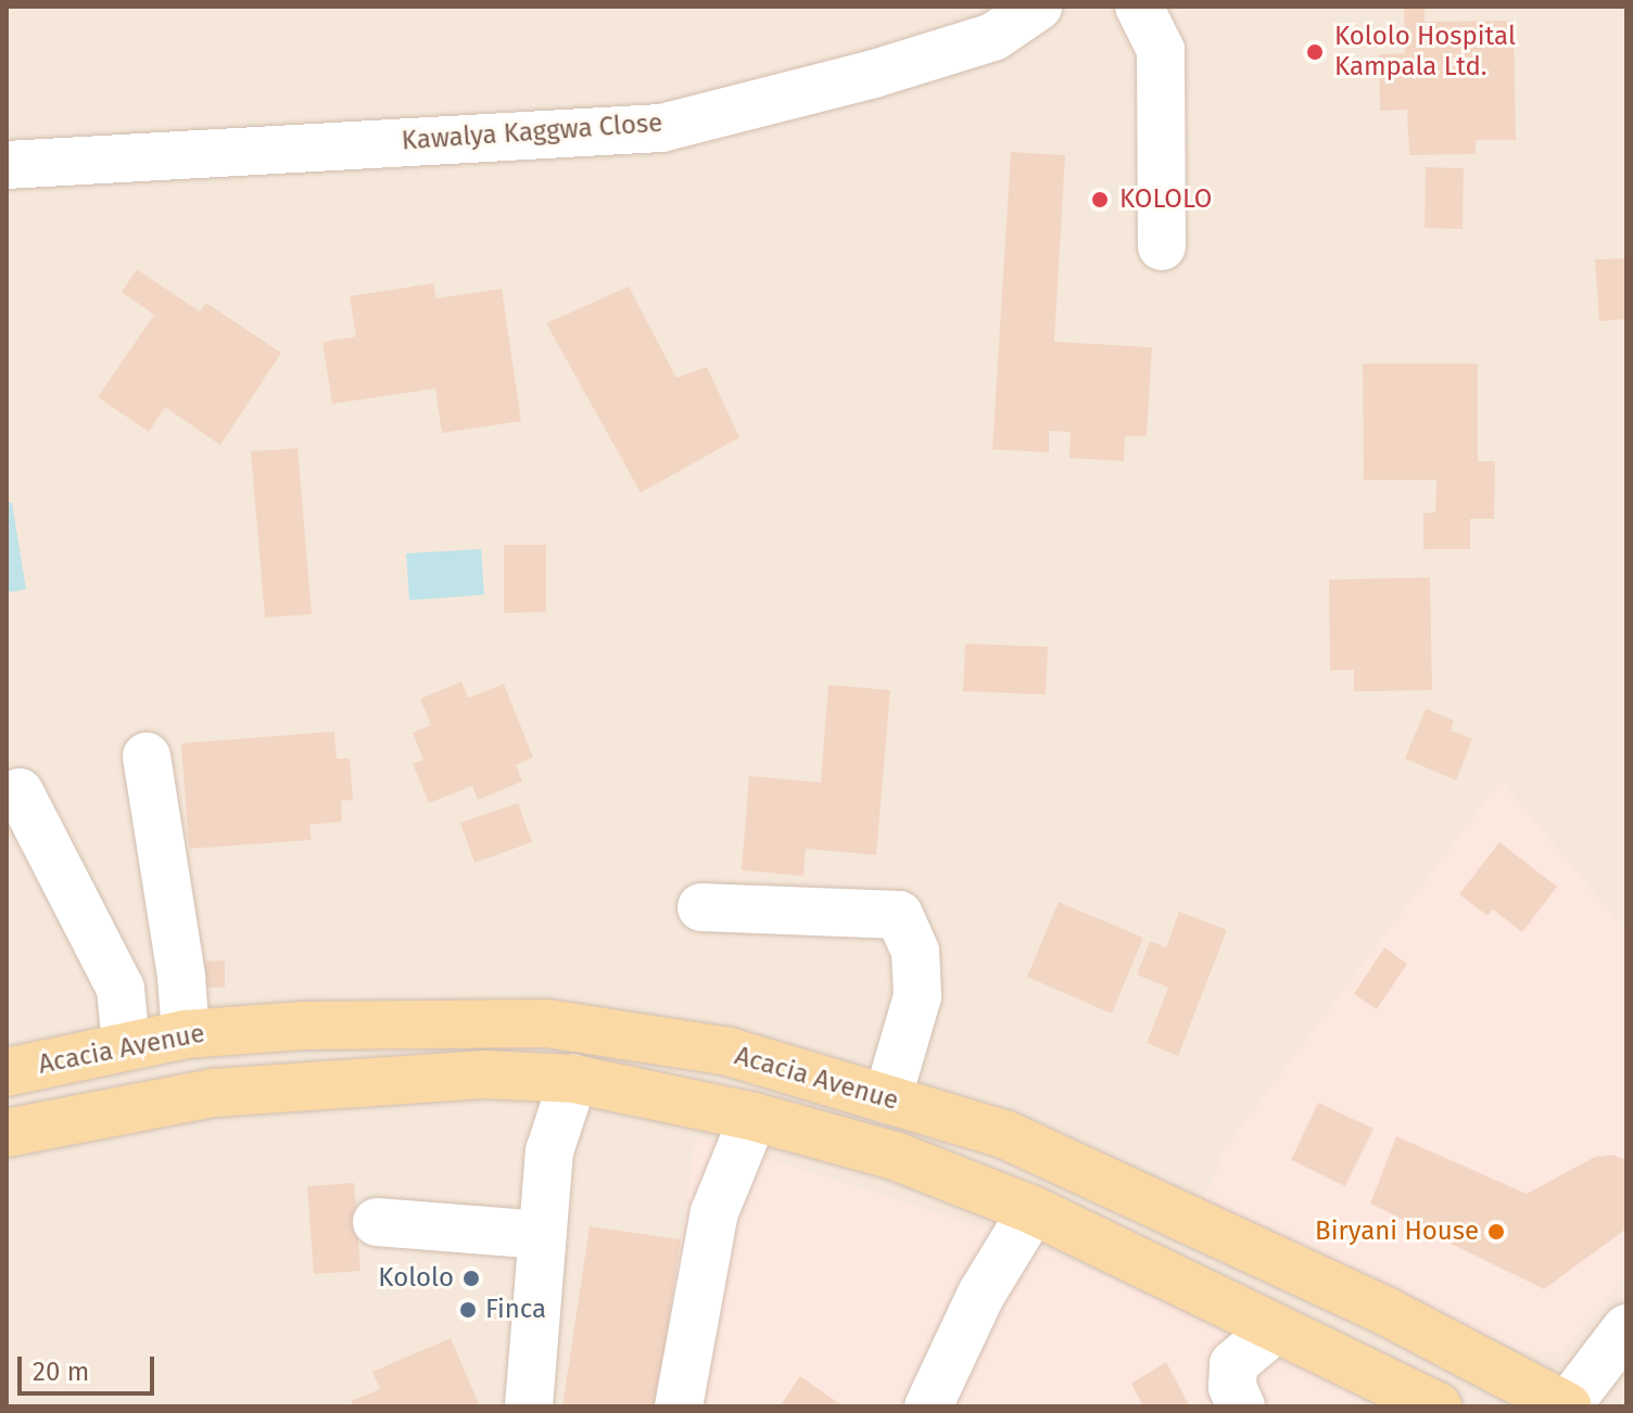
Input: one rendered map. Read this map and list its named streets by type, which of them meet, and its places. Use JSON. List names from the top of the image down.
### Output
{
  "streets": {
    "main road": ["Acacia Avenue"],
    "street": ["Kawalya Kaggwa Close"]
  },
  "places": [
    "Kololo Hospital Kampala Ltd.",
    "KOLOLO",
    "Biryani House",
    "Kololo",
    "Finca"
  ],
  "scale_bar": "20 m"
}
